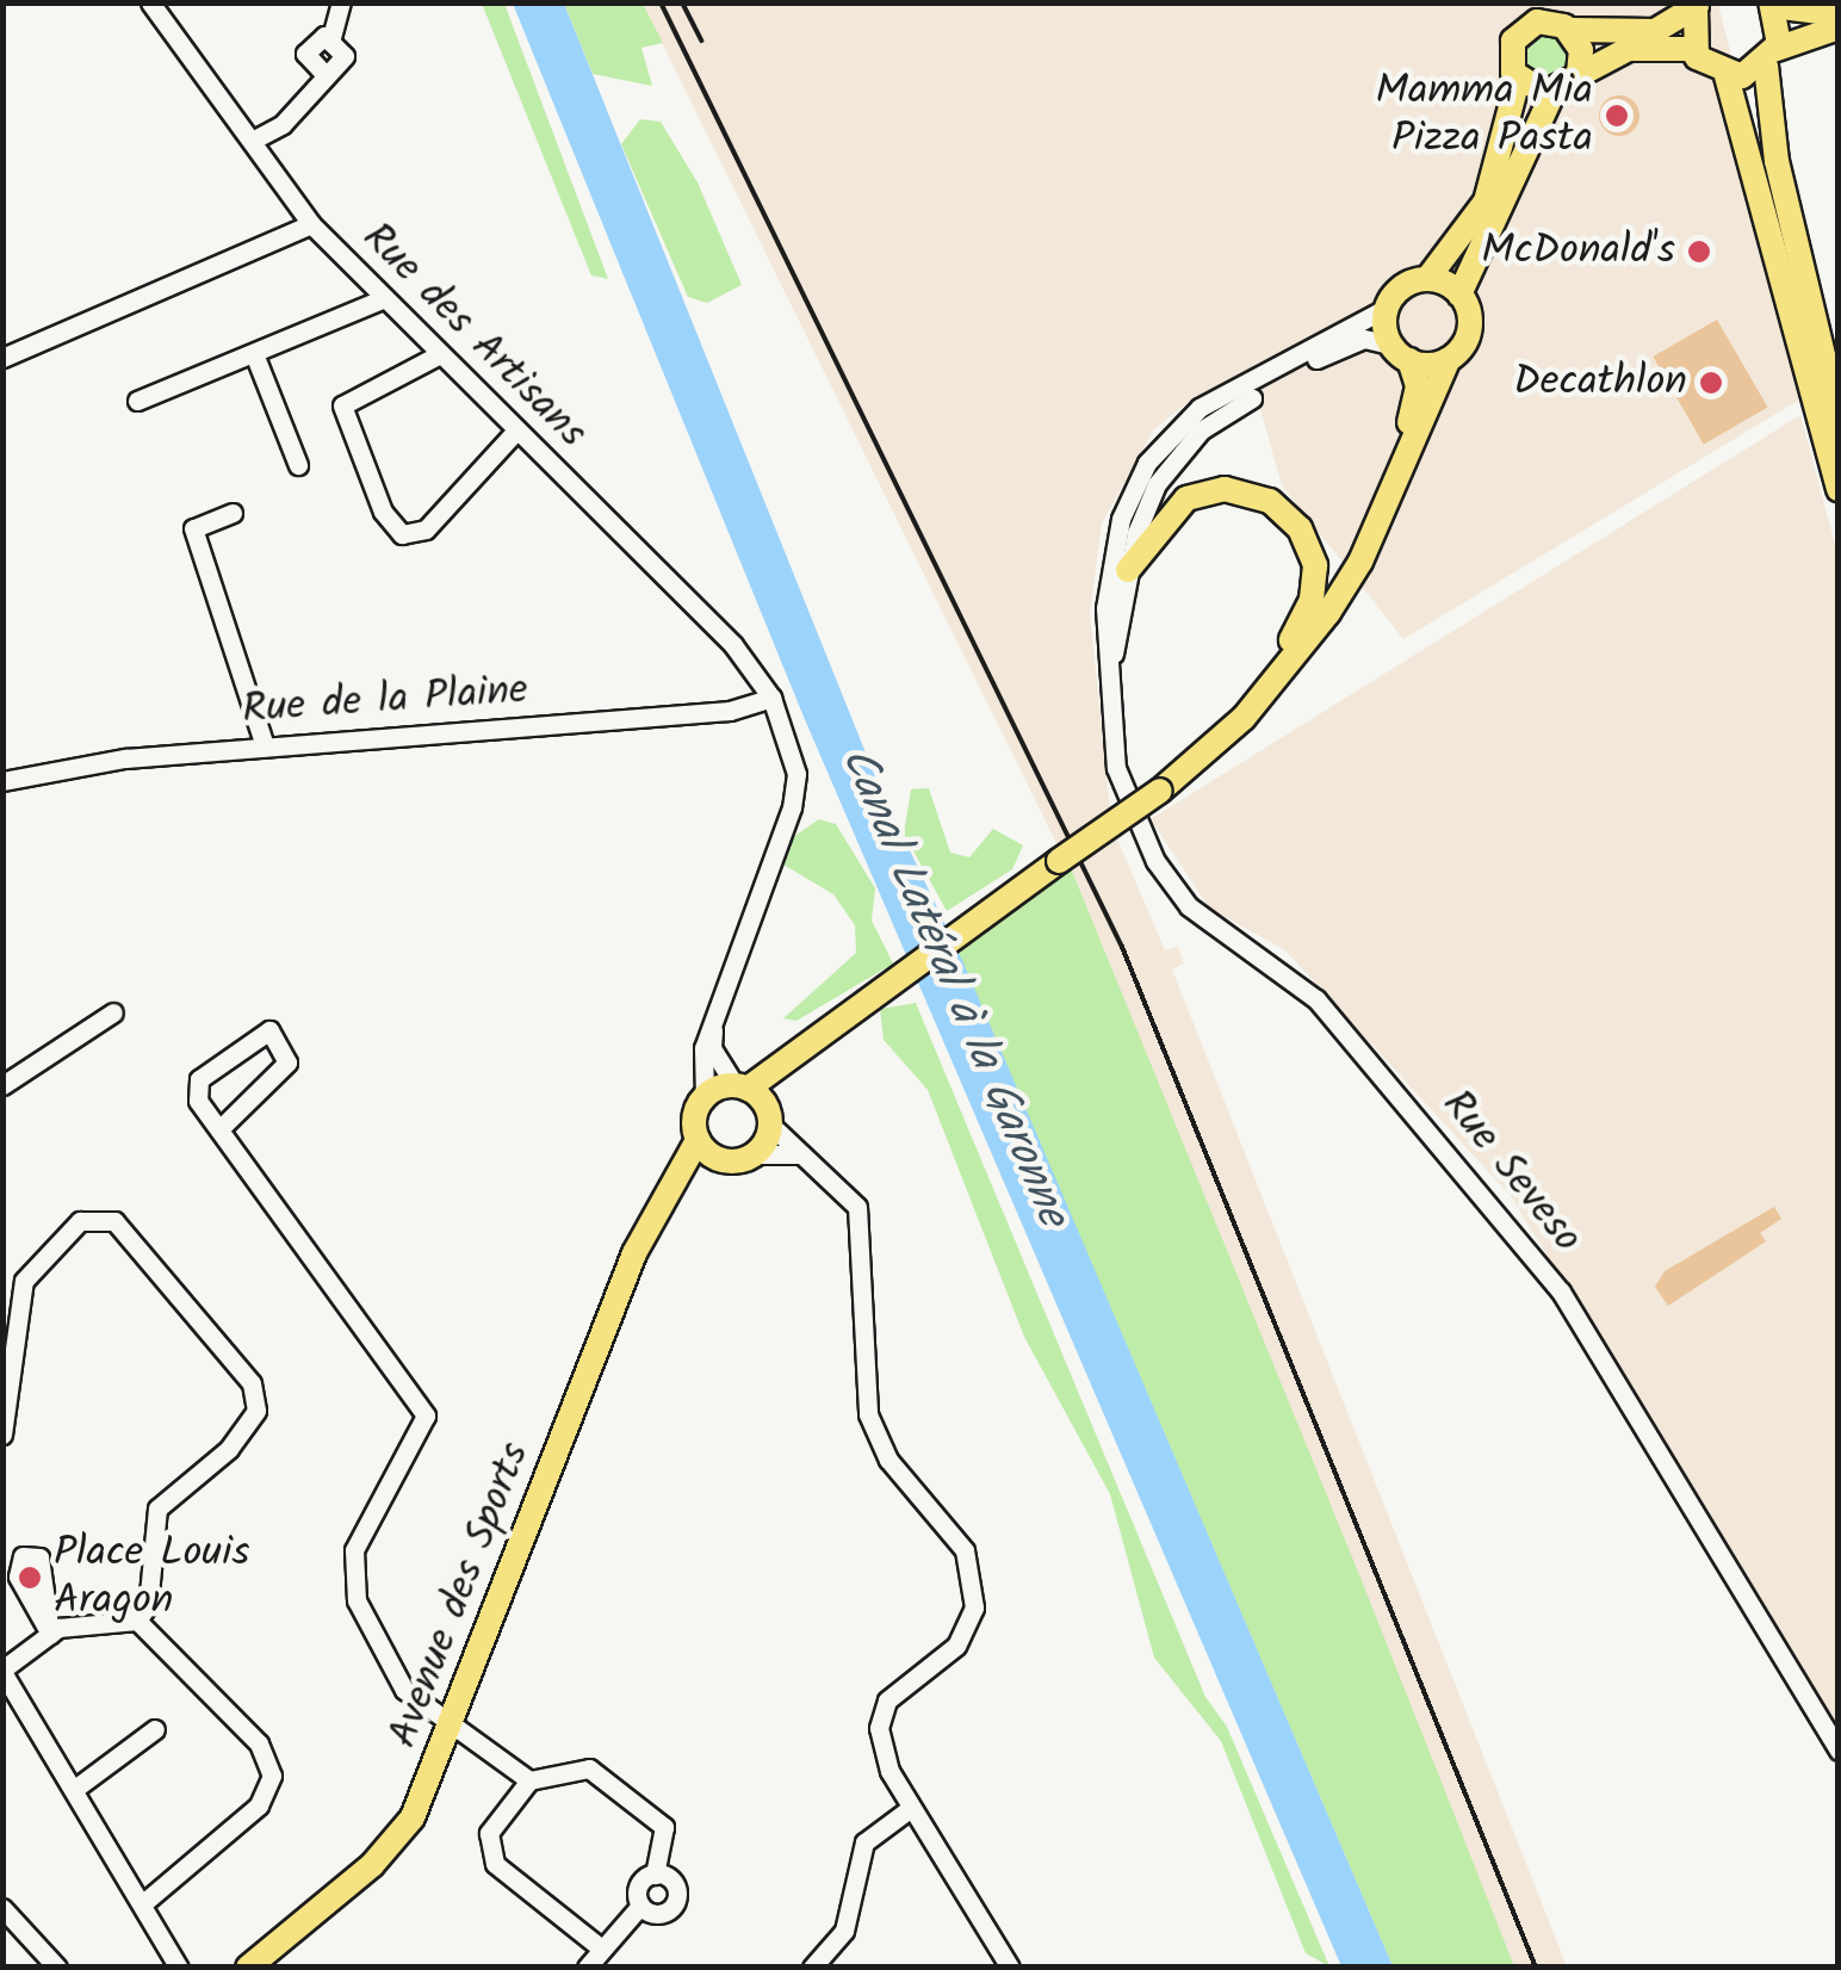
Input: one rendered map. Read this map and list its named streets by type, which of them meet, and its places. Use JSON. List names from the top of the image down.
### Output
{
  "streets": {
    "main road": ["Avenue des Sports"],
    "street": ["Rue des Artisans", "Rue de la Plaine", "Rue Seveso"]
  },
  "crossings": [
    ["Rue des Artisans", "Rue de la Plaine"],
    ["Rue des Artisans", "Avenue des Sports"]
  ],
  "water": ["Canal Latéral à la Garonne"],
  "places": [
    "Mamma Mia Pizza Pasta",
    "McDonald's",
    "Decathlon",
    "Place Louis Aragon"
  ]
}
